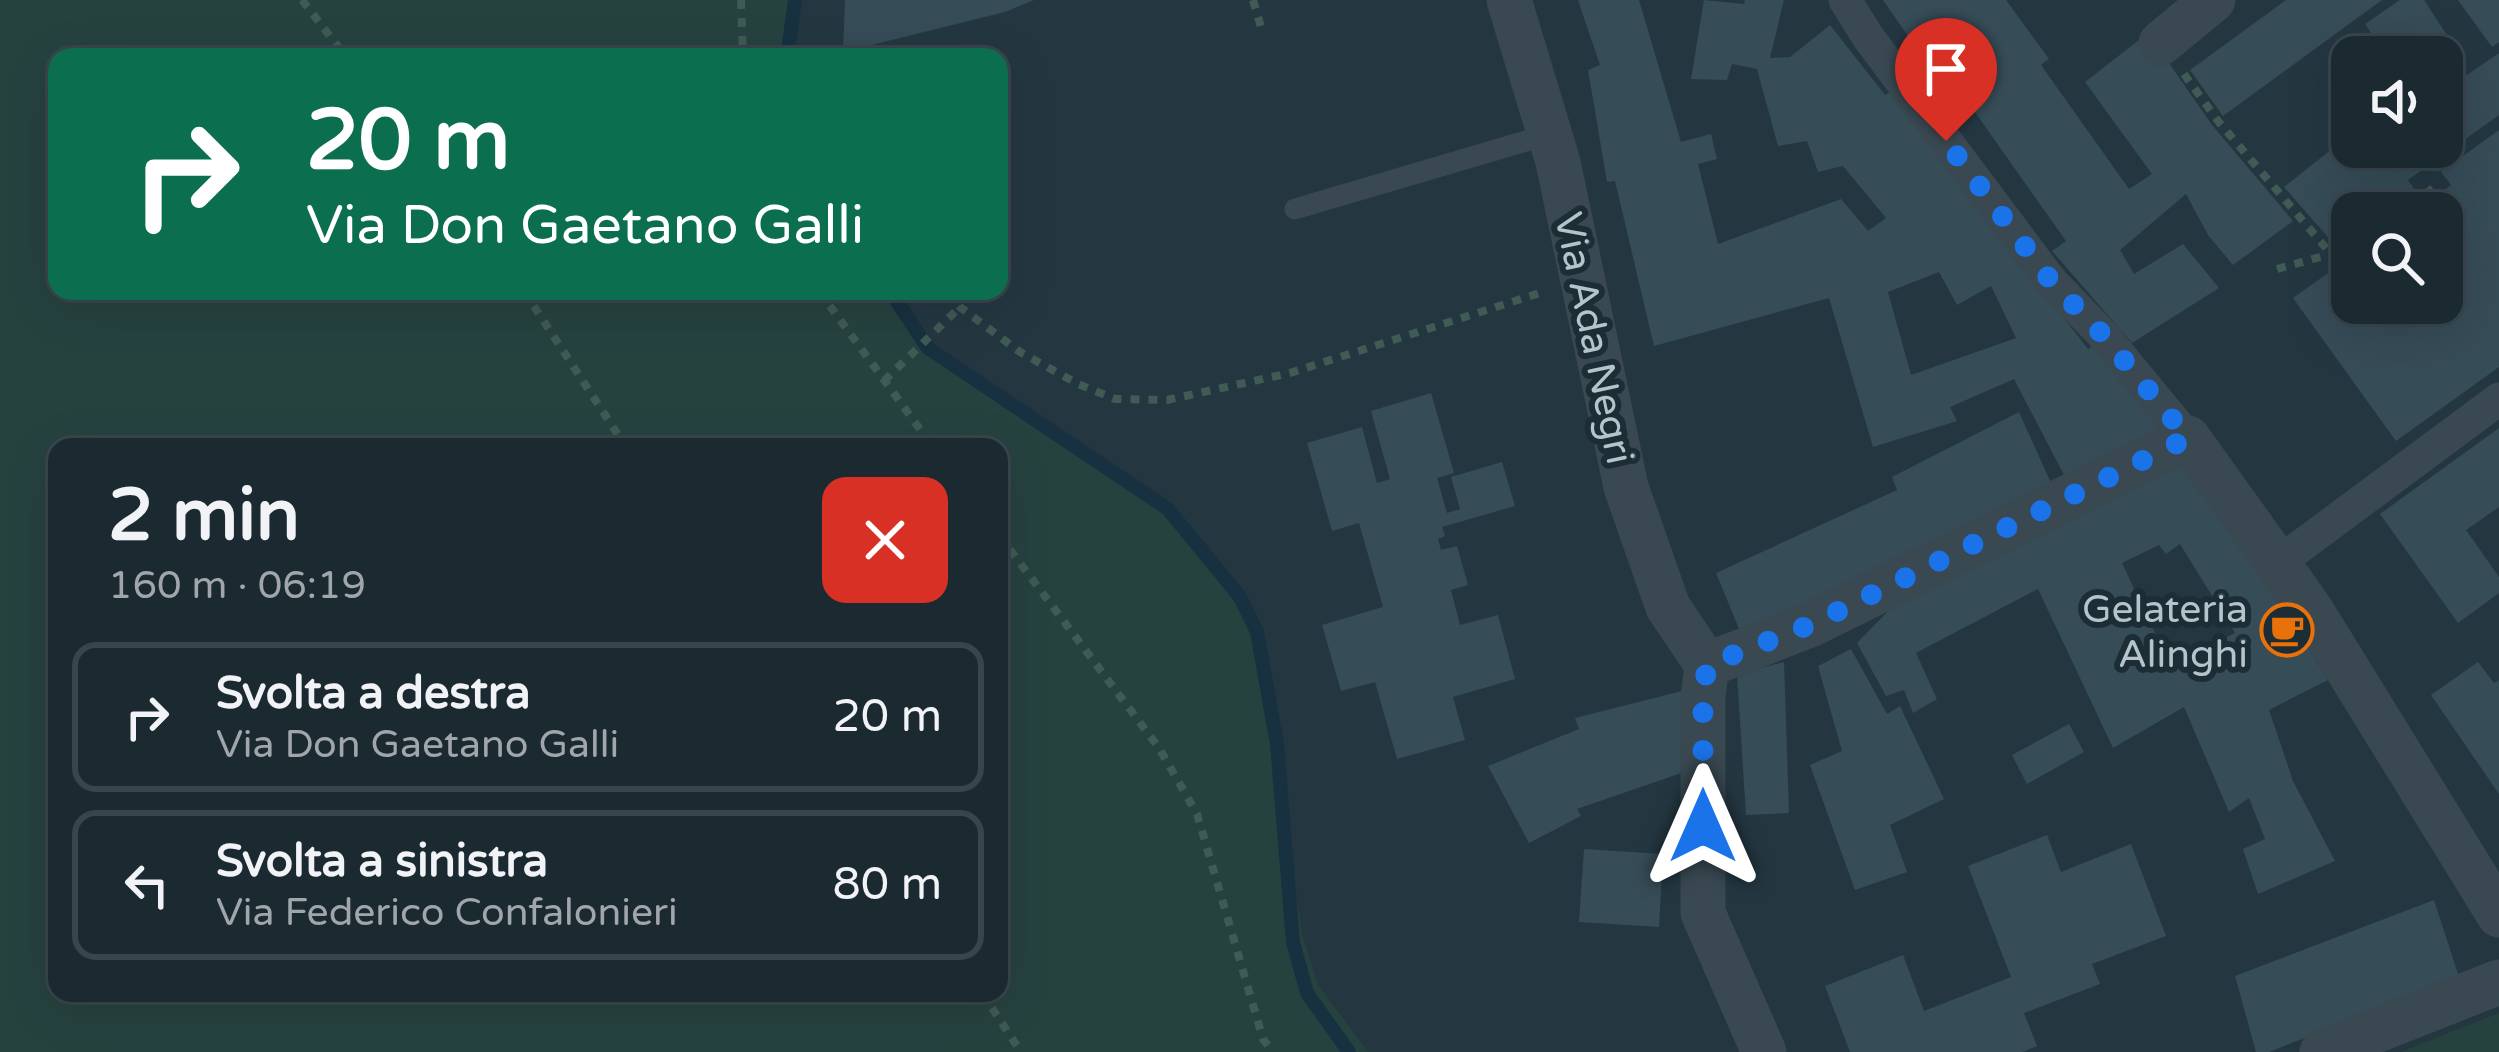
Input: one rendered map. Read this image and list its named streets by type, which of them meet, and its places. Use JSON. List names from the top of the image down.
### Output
{
  "streets": {
    "street": ["Via Ada Negri"]
  },
  "places": {
    "cafe": ["Gelateria Alinghi"]
  },
  "page": {
    "turn": ["20 m", "Via Don Gaetano Galli"],
    "heading": ["2 min", "160 m · 06:19"],
    "list": [
      {
        "name": "Svolta a destra",
        "note": "Via Don Gaetano Galli",
        "value": "20 m"
      },
      {
        "name": "Svolta a sinistra",
        "note": "Via Federico Confalonieri",
        "value": "80 m"
      }
    ]
  }
}
